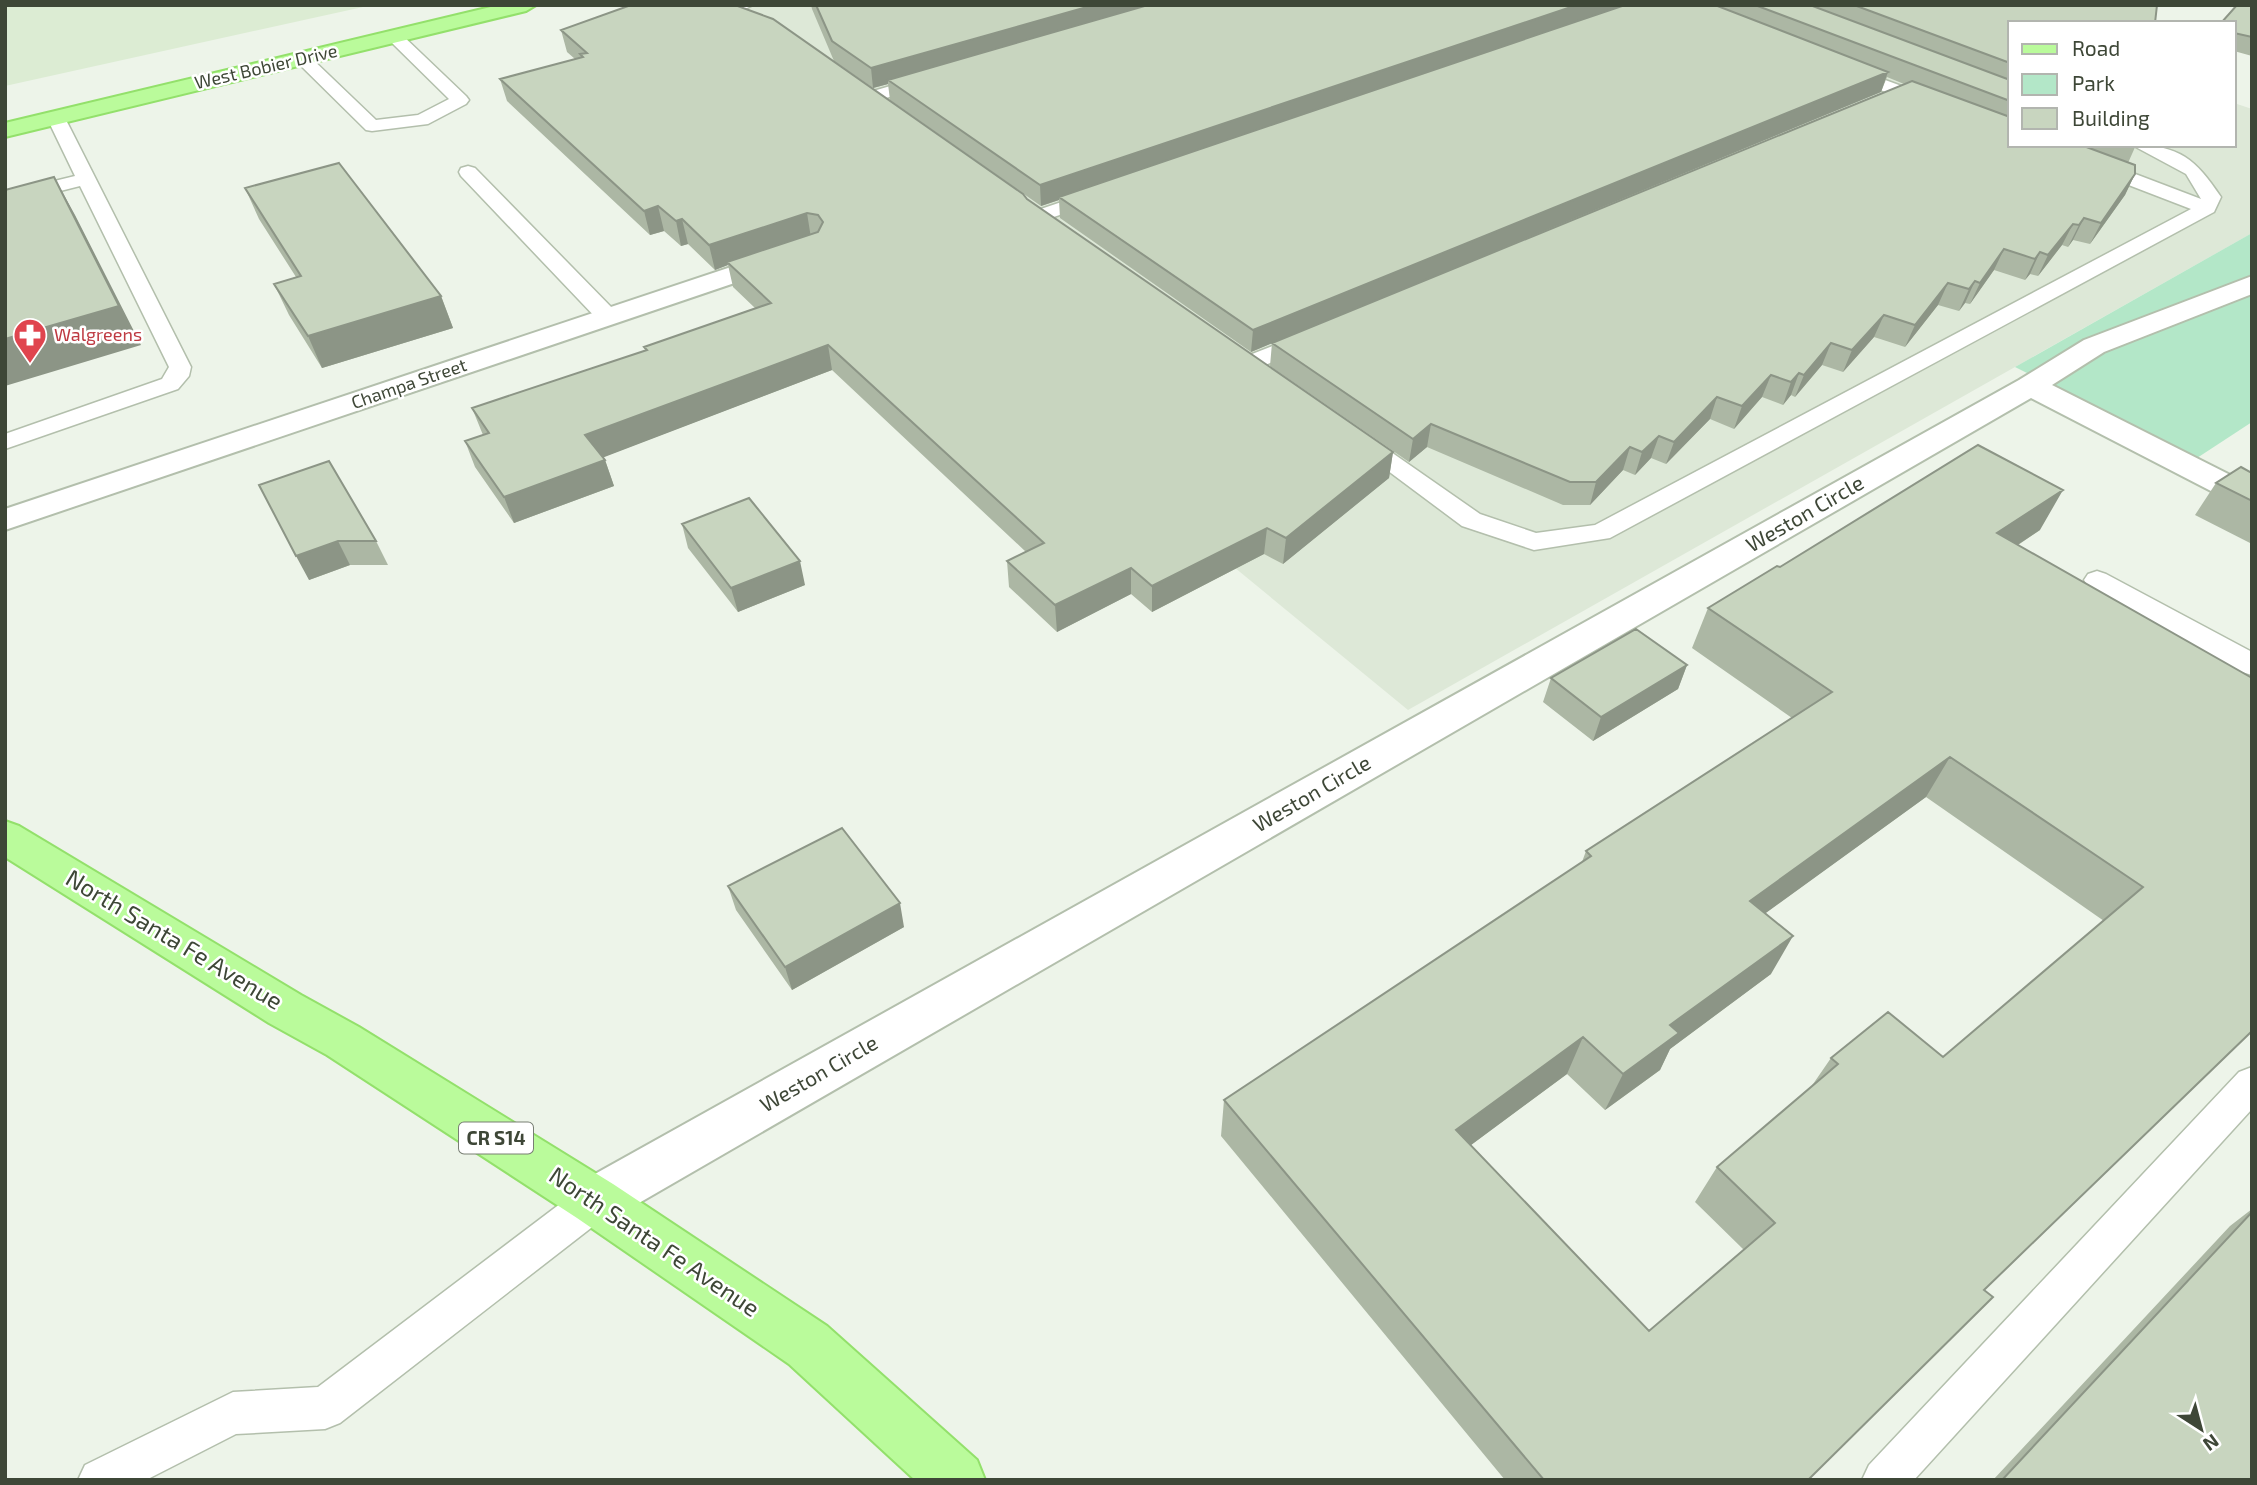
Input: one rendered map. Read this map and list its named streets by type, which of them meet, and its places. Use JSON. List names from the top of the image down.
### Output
{
  "streets": {
    "main road": ["West Bobier Drive", "North Santa Fe Avenue", "CR S14"],
    "street": ["Champa Street", "Weston Circle"]
  },
  "crossings": [
    ["Weston Circle", "North Santa Fe Avenue"]
  ],
  "places": {
    "pharmacy": ["Walgreens"]
  },
  "legend": ["Road", "Park", "Building"],
  "north": "bottom right"
}
